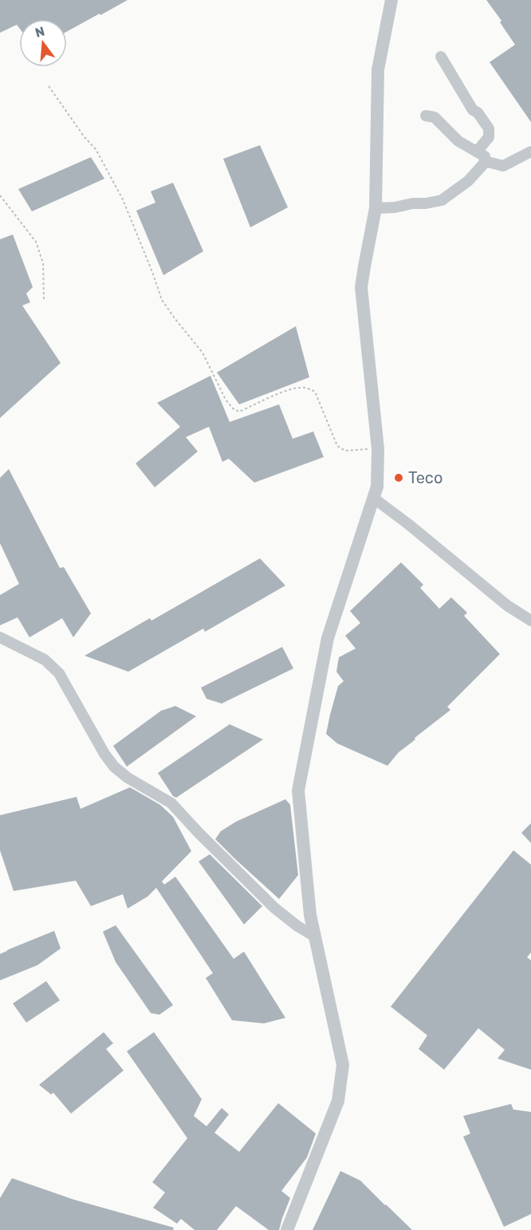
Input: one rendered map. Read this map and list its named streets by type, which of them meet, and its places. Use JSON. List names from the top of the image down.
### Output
{
  "places": ["Teco"],
  "north": "top"
}
